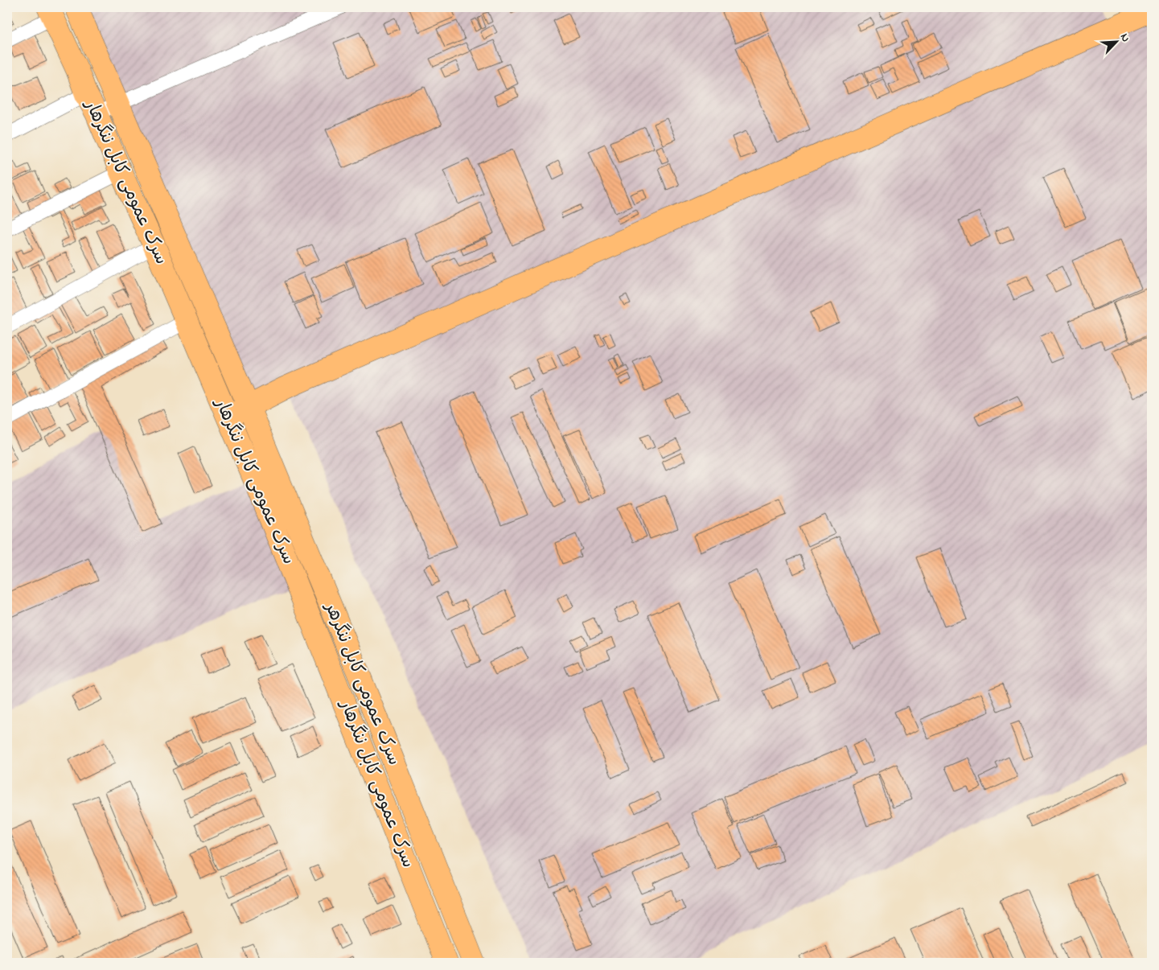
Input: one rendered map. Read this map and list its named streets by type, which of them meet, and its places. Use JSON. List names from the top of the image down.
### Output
{
  "streets": {
    "highway": ["سرک عمومی کابل ننگرهار", "سرک عمومی کابل ننگرهر"]
  },
  "crossings": [
    ["سرک عمومی کابل ننگرهار", "سرک عمومی کابل ننگرهر"]
  ],
  "north": "top right"
}
